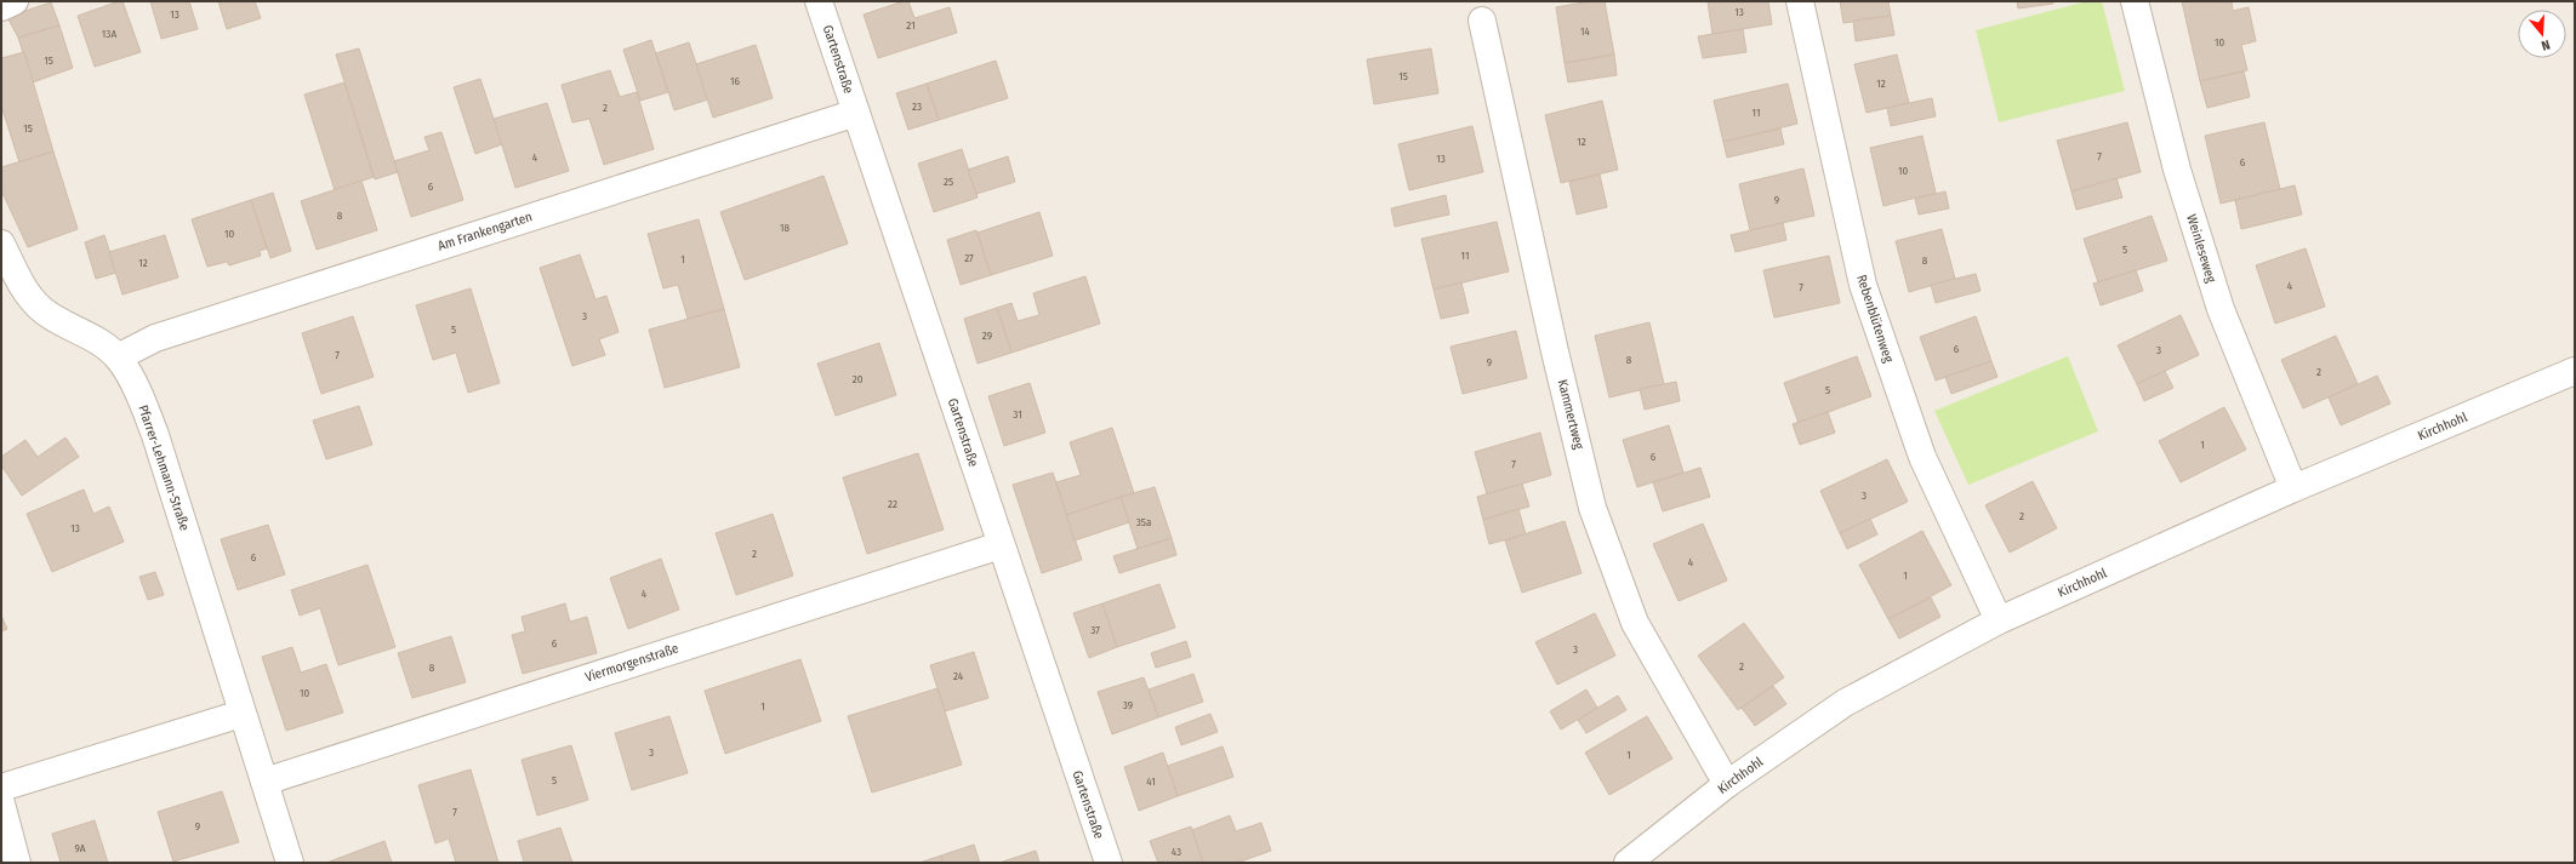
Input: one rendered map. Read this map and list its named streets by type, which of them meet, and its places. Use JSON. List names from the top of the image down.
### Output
{
  "streets": {
    "street": [
      "Gartenstraße",
      "Am Frankengarten",
      "Weinleseweg",
      "Rebenblütenweg",
      "Kammertweg",
      "Kirchhohl",
      "Pfarrer-Lehmann-Straße",
      "Viermorgenstraße"
    ]
  },
  "crossings": [
    ["Gartenstraße", "Am Frankengarten"],
    ["Gartenstraße", "Viermorgenstraße"],
    ["Am Frankengarten", "Pfarrer-Lehmann-Straße"],
    ["Weinleseweg", "Kirchhohl"],
    ["Rebenblütenweg", "Kirchhohl"],
    ["Kammertweg", "Kirchhohl"],
    ["Pfarrer-Lehmann-Straße", "Viermorgenstraße"]
  ],
  "house_numbers": [
    "13",
    "13",
    "21",
    "14",
    "13A",
    "10",
    "15",
    "15",
    "16",
    "12",
    "23",
    "2",
    "11",
    "15",
    "12",
    "7",
    "4",
    "13",
    "6",
    "10",
    "25",
    "6",
    "9",
    "8",
    "18",
    "10",
    "5",
    "11",
    "27",
    "1",
    "8",
    "12",
    "4",
    "7",
    "3",
    "5",
    "29",
    "6",
    "3",
    "7",
    "8",
    "9",
    "2",
    "20",
    "5",
    "31",
    "1",
    "6",
    "7",
    "3",
    "22",
    "2",
    "35a",
    "13",
    "2",
    "6",
    "4",
    "1",
    "4",
    "37",
    "6",
    "3",
    "2",
    "8",
    "24",
    "10",
    "39",
    "1",
    "3",
    "1",
    "5",
    "41",
    "7",
    "9",
    "9A",
    "43"
  ],
  "north": "bottom"
}
